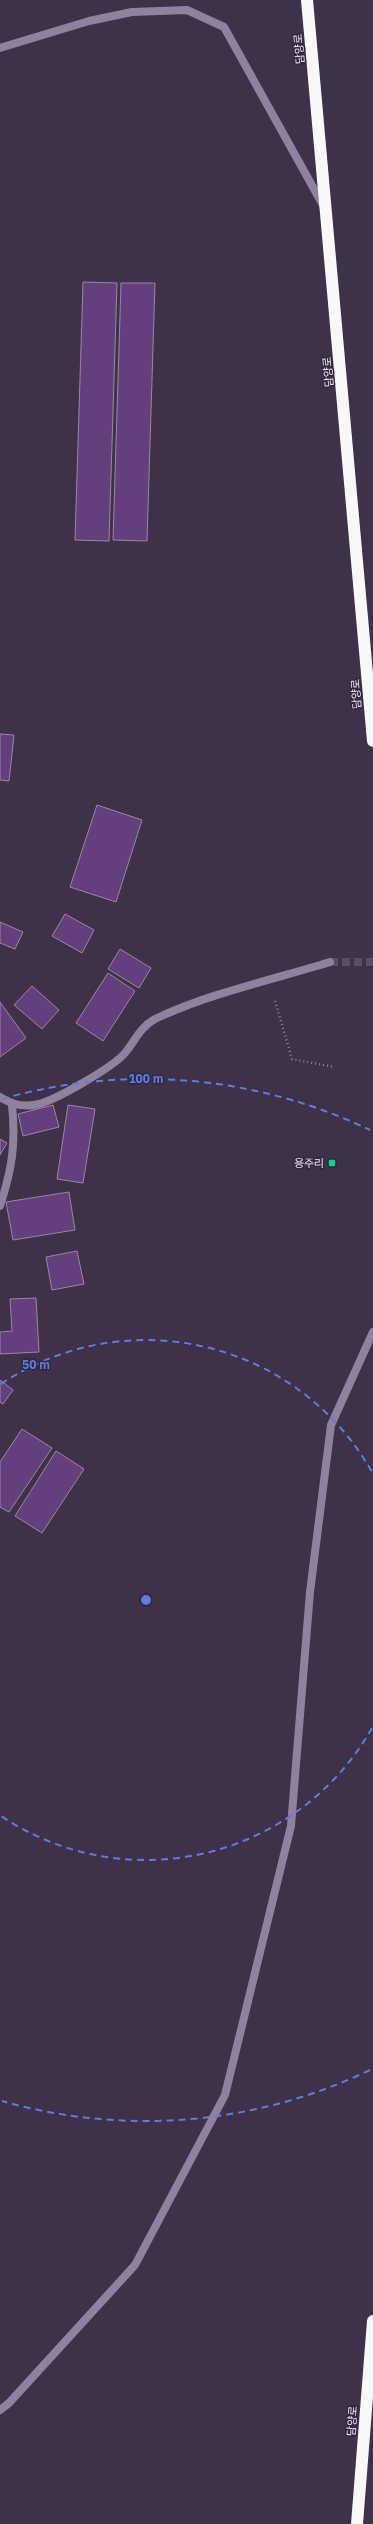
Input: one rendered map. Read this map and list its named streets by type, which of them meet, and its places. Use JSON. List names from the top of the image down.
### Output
{
  "streets": {
    "highway": ["담양로"]
  },
  "places": {
    "transit": ["용주리"]
  },
  "rings": ["100 m", "50 m"]
}
